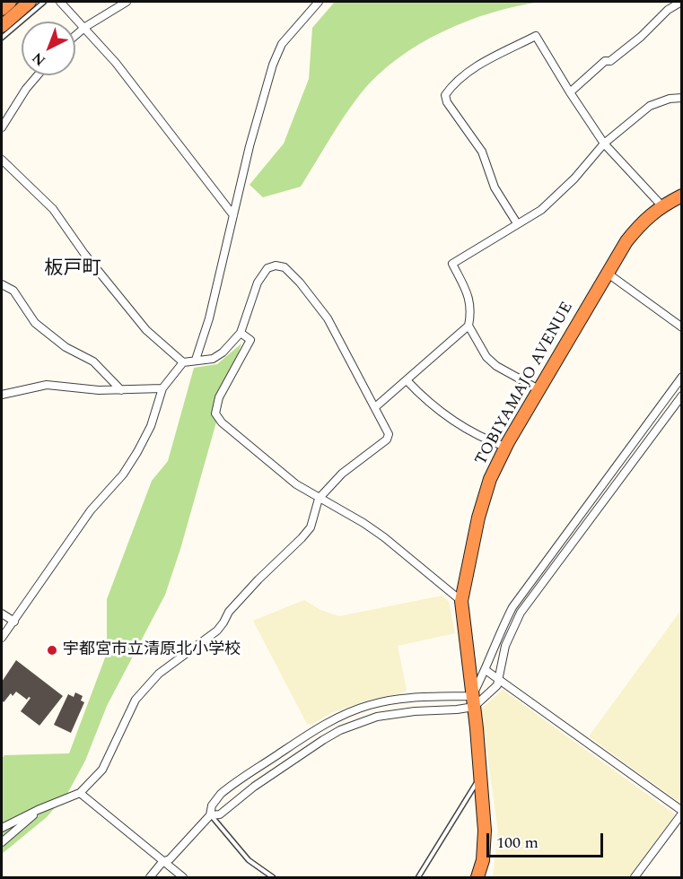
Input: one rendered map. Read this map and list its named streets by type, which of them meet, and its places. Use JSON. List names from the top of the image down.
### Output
{
  "streets": {
    "highway": ["TOBIYAMAJO AVENUE"]
  },
  "districts": ["板戸町"],
  "places": ["宇都宮市立清原北小学校"],
  "scale_bar": "100 m",
  "north": "bottom left"
}
